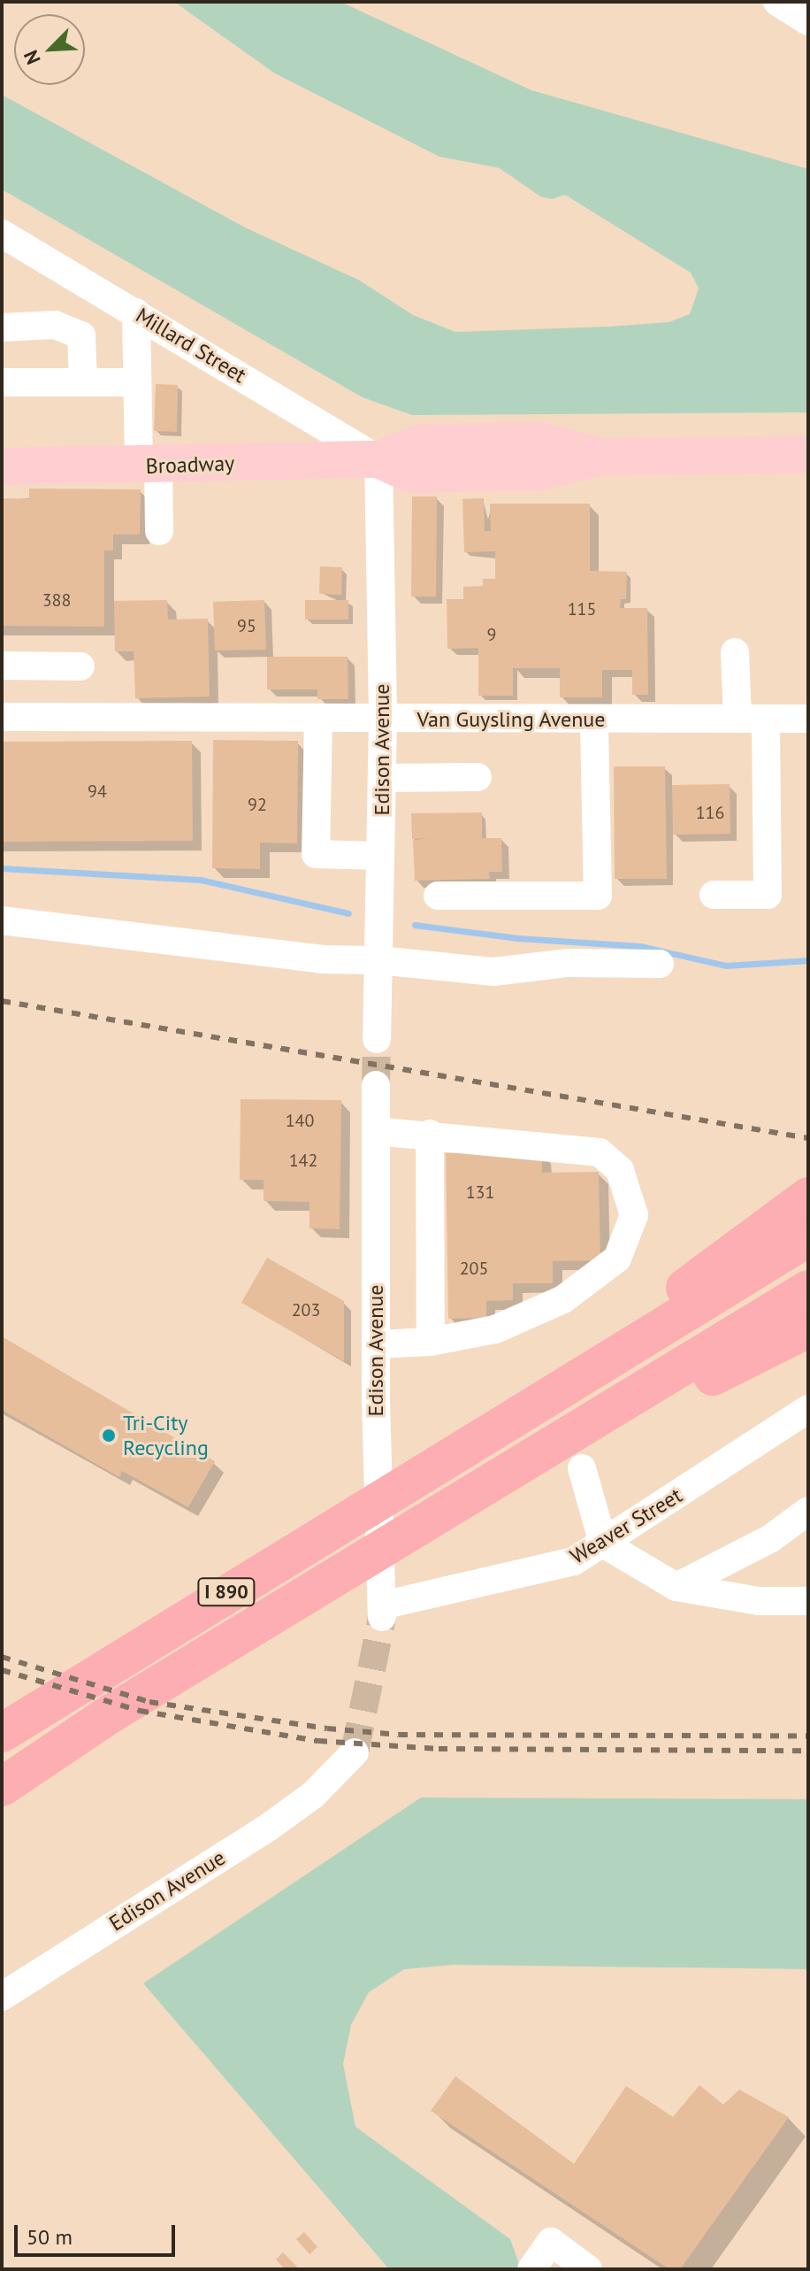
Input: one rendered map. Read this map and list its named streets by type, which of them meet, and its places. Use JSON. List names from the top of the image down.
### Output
{
  "streets": {
    "highway": ["I 890"],
    "main road": ["Broadway"],
    "street": [
      "Millard Street",
      "Van Guysling Avenue",
      "Edison Avenue",
      "Weaver Street"
    ]
  },
  "crossings": [
    ["Millard Street", "Broadway"],
    ["Millard Street", "Edison Avenue"],
    ["Broadway", "Edison Avenue"],
    ["Van Guysling Avenue", "Edison Avenue"],
    ["Edison Avenue", "Weaver Street"]
  ],
  "places": ["Tri-City Recycling"],
  "house_numbers": [
    "388",
    "115",
    "95",
    "9",
    "94",
    "92",
    "116",
    "140",
    "142",
    "131",
    "205",
    "203"
  ],
  "scale_bar": "50 m",
  "north": "bottom left"
}
